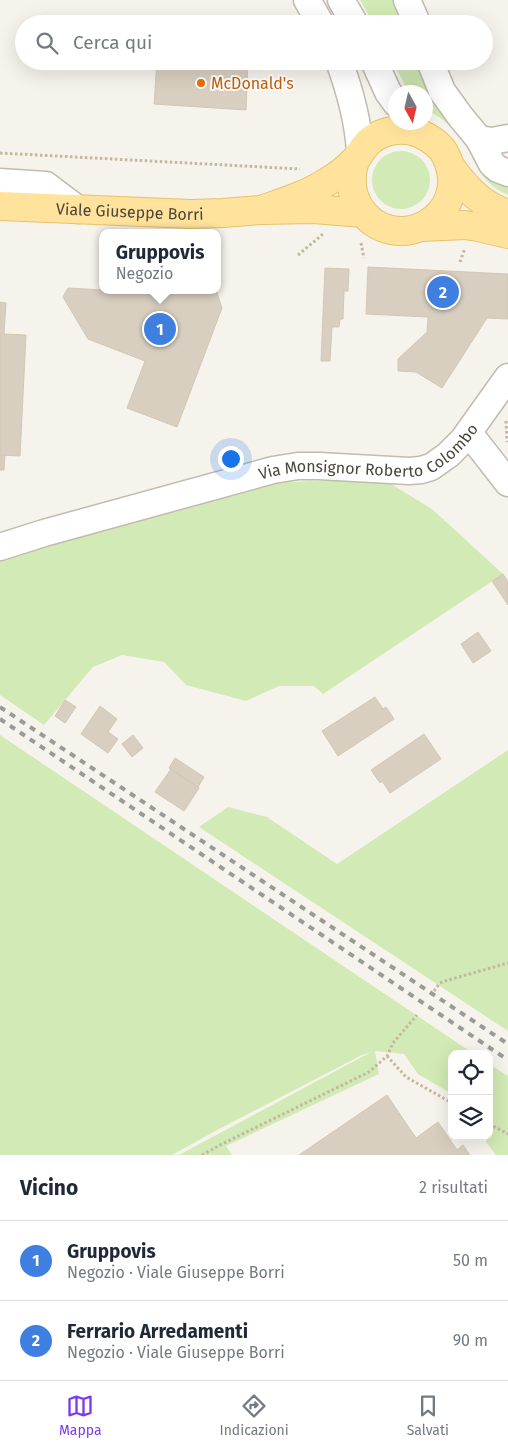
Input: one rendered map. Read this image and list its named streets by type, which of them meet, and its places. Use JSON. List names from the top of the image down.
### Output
{
  "streets": {
    "main road": ["Viale Giuseppe Borri"],
    "street": ["Via Monsignor Roberto Colombo"]
  },
  "places": ["McDonald's"],
  "north": "bottom",
  "page": {
    "search": "Cerca qui",
    "popup": ["Gruppovis", "Negozio"],
    "pins": ["2", "1"],
    "heading": ["Vicino", "2 risultati"],
    "list": [
      {
        "mark": "1",
        "name": "Gruppovis",
        "note": "Negozio · Viale Giuseppe Borri",
        "value": "50 m"
      },
      {
        "mark": "2",
        "name": "Ferrario Arredamenti",
        "note": "Negozio · Viale Giuseppe Borri",
        "value": "90 m"
      }
    ],
    "nav": ["Mappa", "Indicazioni", "Salvati"]
  }
}
